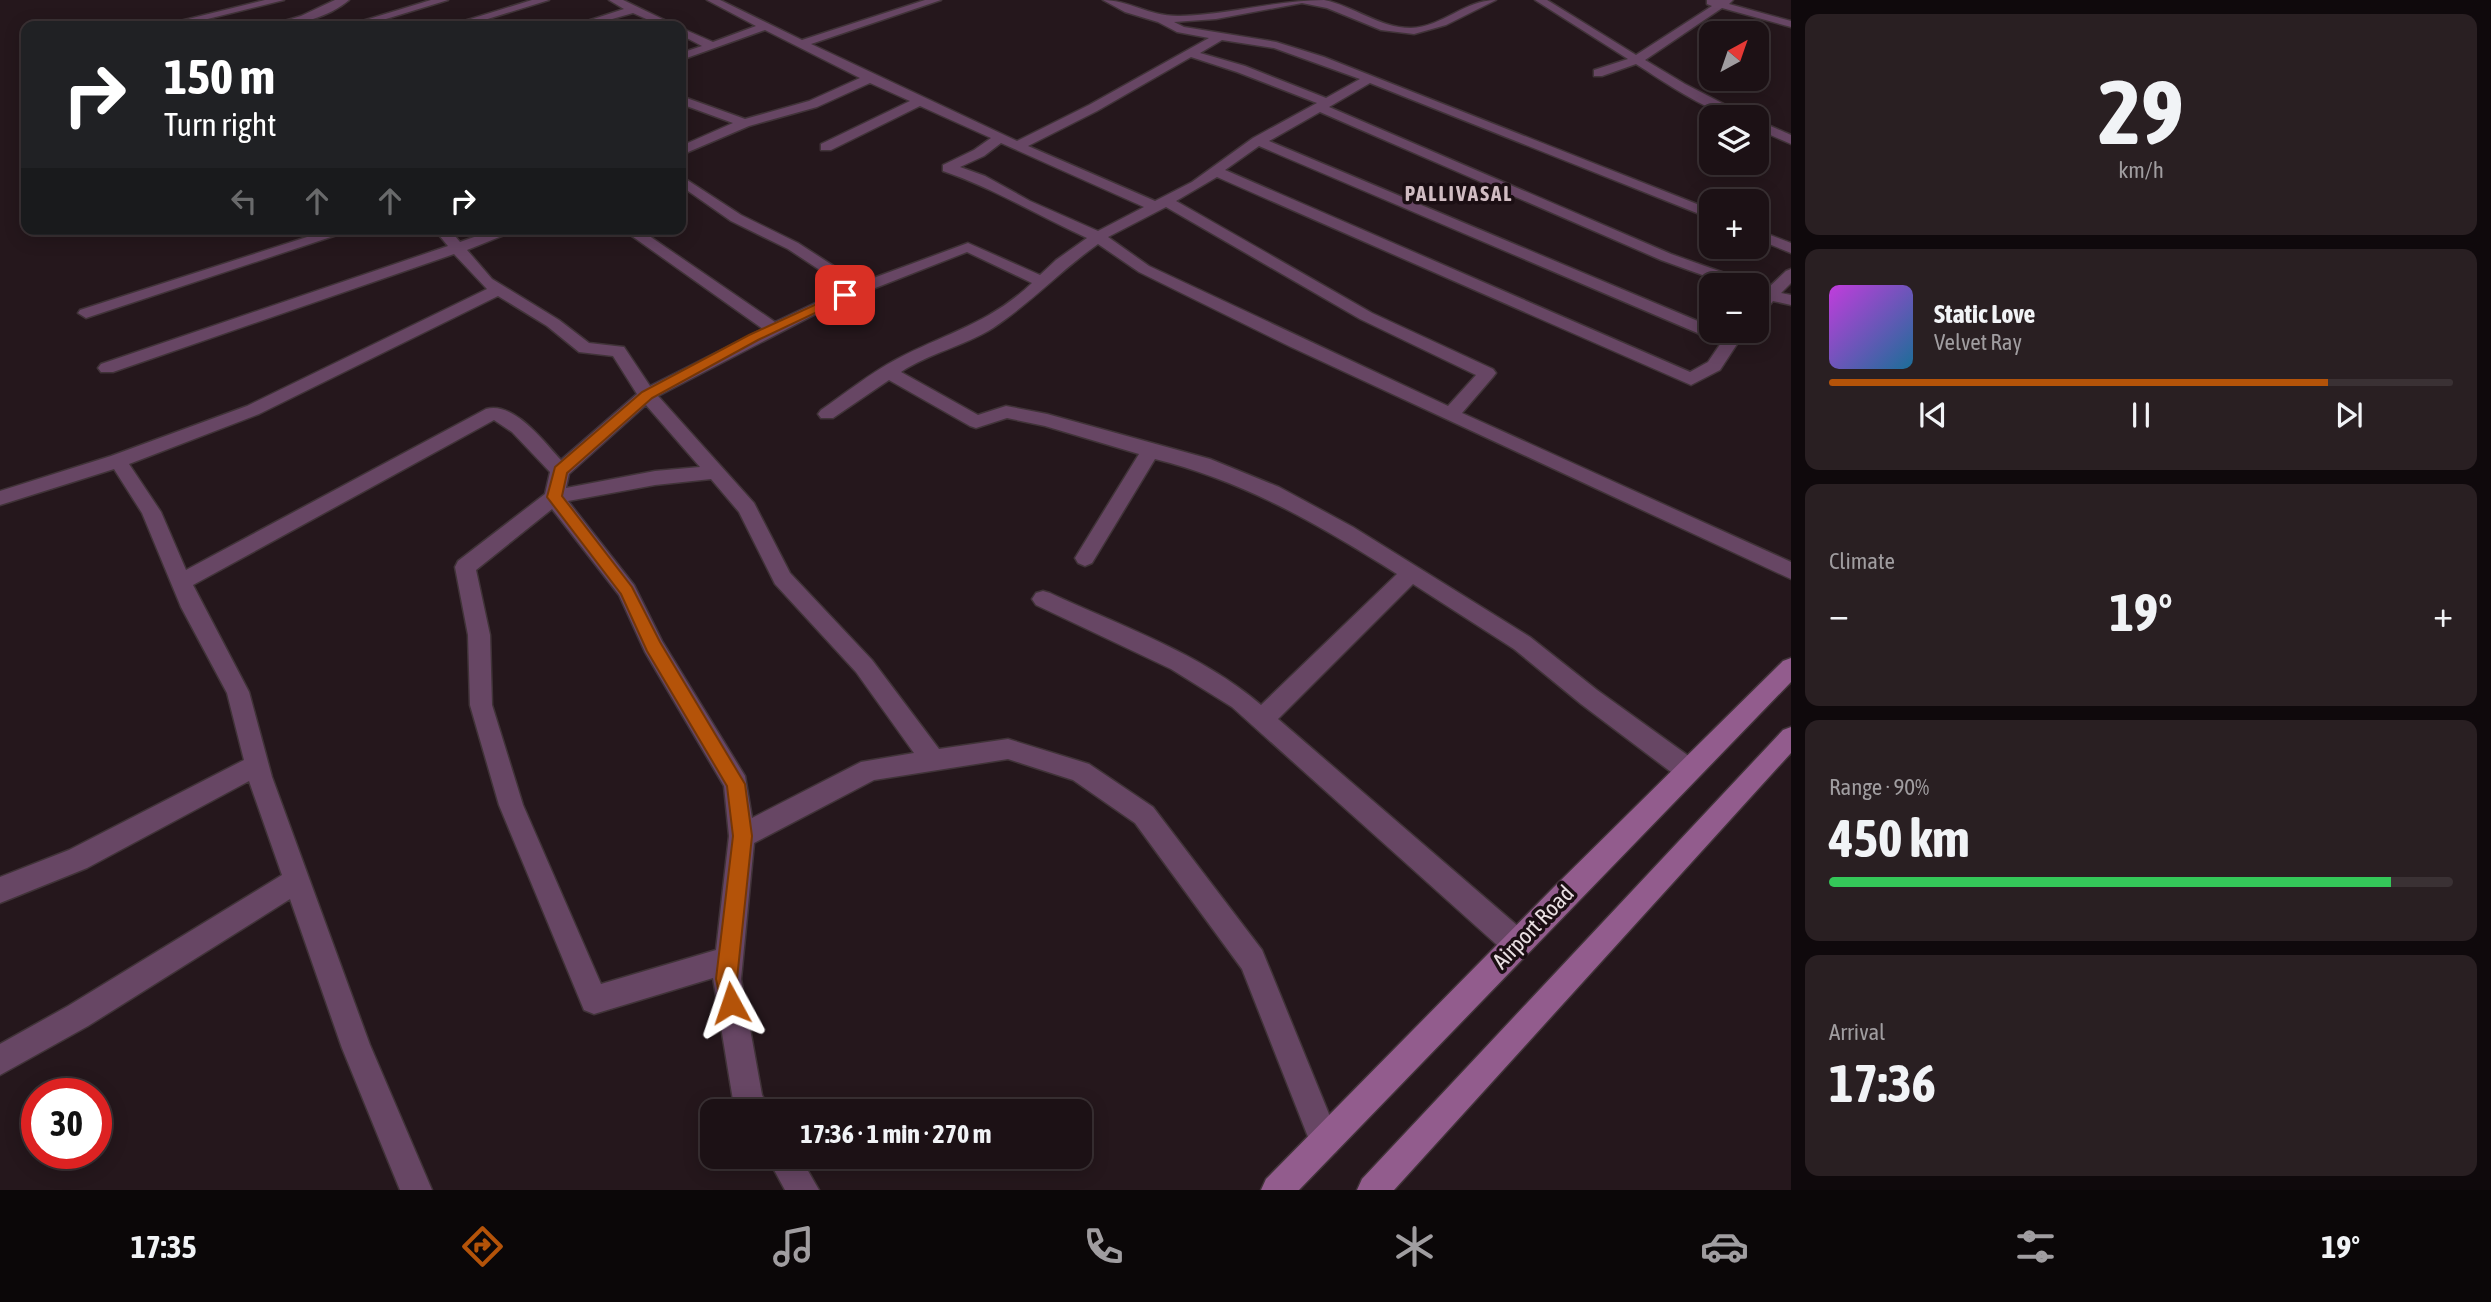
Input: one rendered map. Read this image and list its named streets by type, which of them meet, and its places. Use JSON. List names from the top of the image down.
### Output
{
  "streets": {
    "main road": ["Airport Road"]
  },
  "districts": ["PALLIVASAL"],
  "north": "top right",
  "page": {
    "tile": [
      ["29", "km/h"],
      "Climate",
      ["Range · 90%", "450 km"],
      ["Arrival", "17:36"]
    ],
    "map_buttons": ["+", "−"],
    "turn": ["150 m", "Turn right"],
    "song": ["Static Love", "Velvet Ray"],
    "heat": ["−", "19°", "+"],
    "limit": "30",
    "trip": "17:36 · 1 min · 270 m",
    "tabs": ["17:35", "19°"]
  }
}
